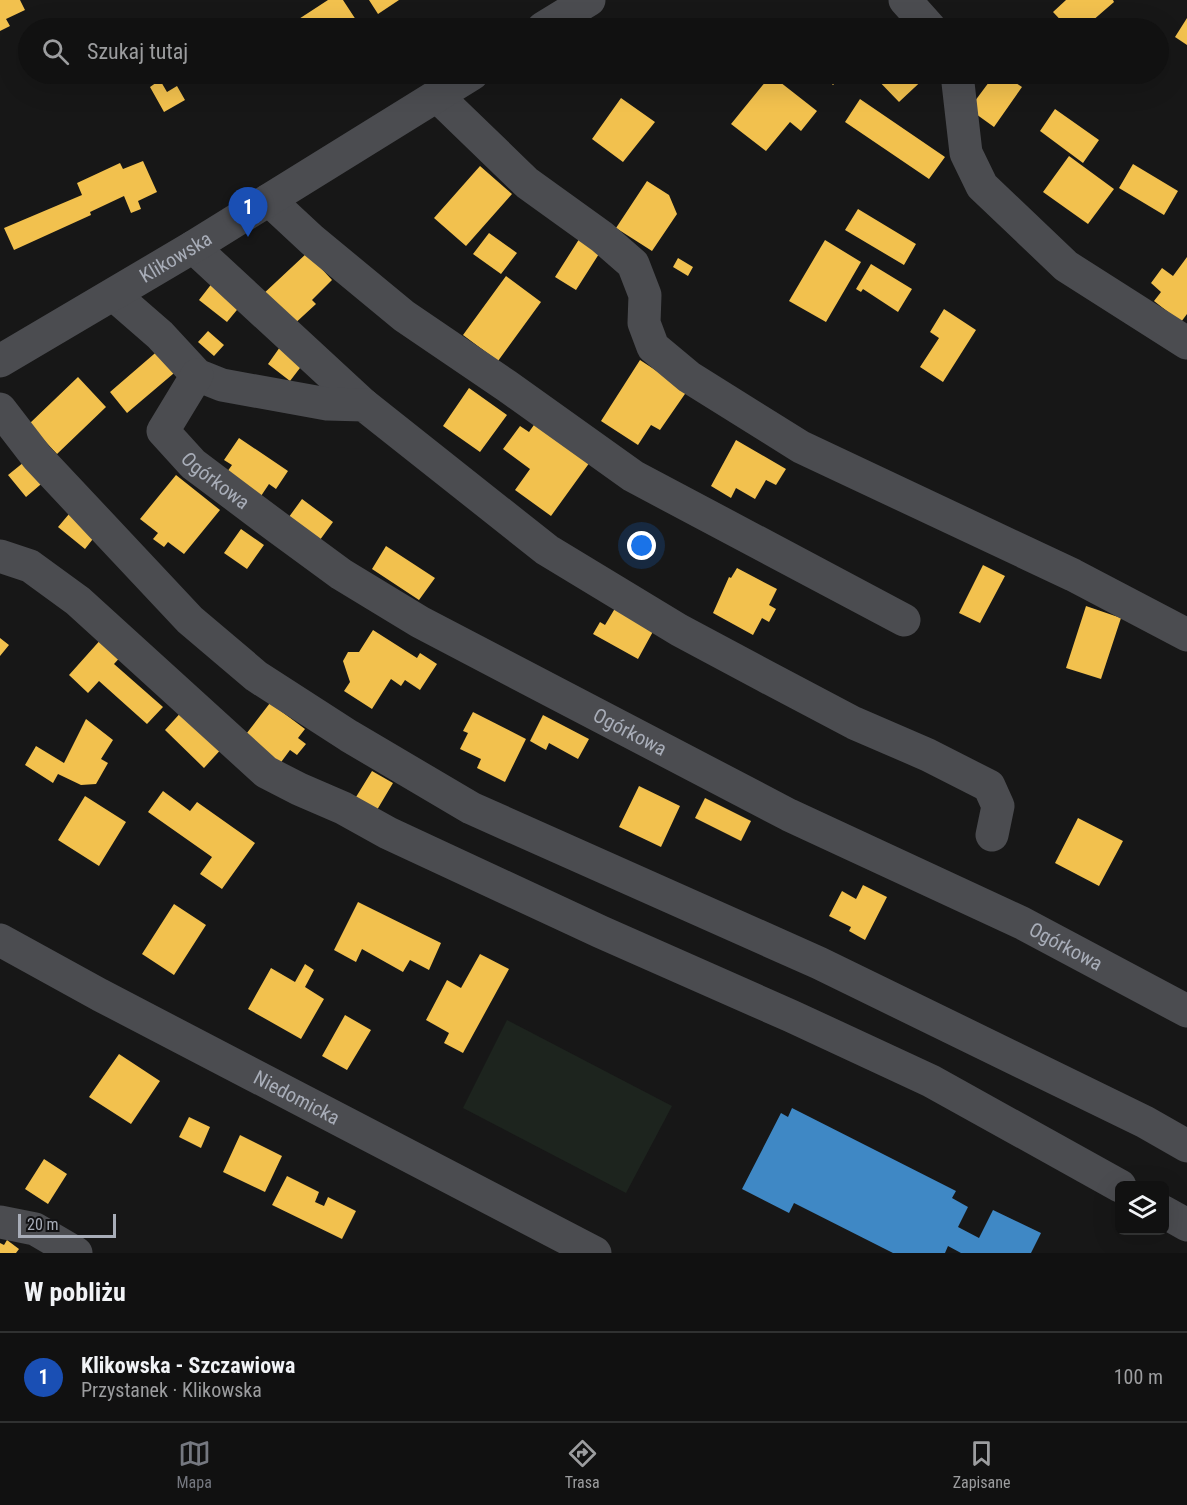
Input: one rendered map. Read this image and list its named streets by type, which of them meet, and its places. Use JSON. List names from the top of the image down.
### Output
{
  "streets": {
    "street": ["Klikowska", "Ogórkowa", "Niedomicka"]
  },
  "scale_bar": "20 m",
  "page": {
    "search": "Szukaj tutaj",
    "pins": "1",
    "scale": "20 m",
    "heading": "W pobliżu",
    "list": [
      {
        "mark": "1",
        "name": "Klikowska - Szczawiowa",
        "note": "Przystanek · Klikowska",
        "value": "100 m"
      }
    ],
    "nav": ["Mapa", "Trasa", "Zapisane"]
  }
}
